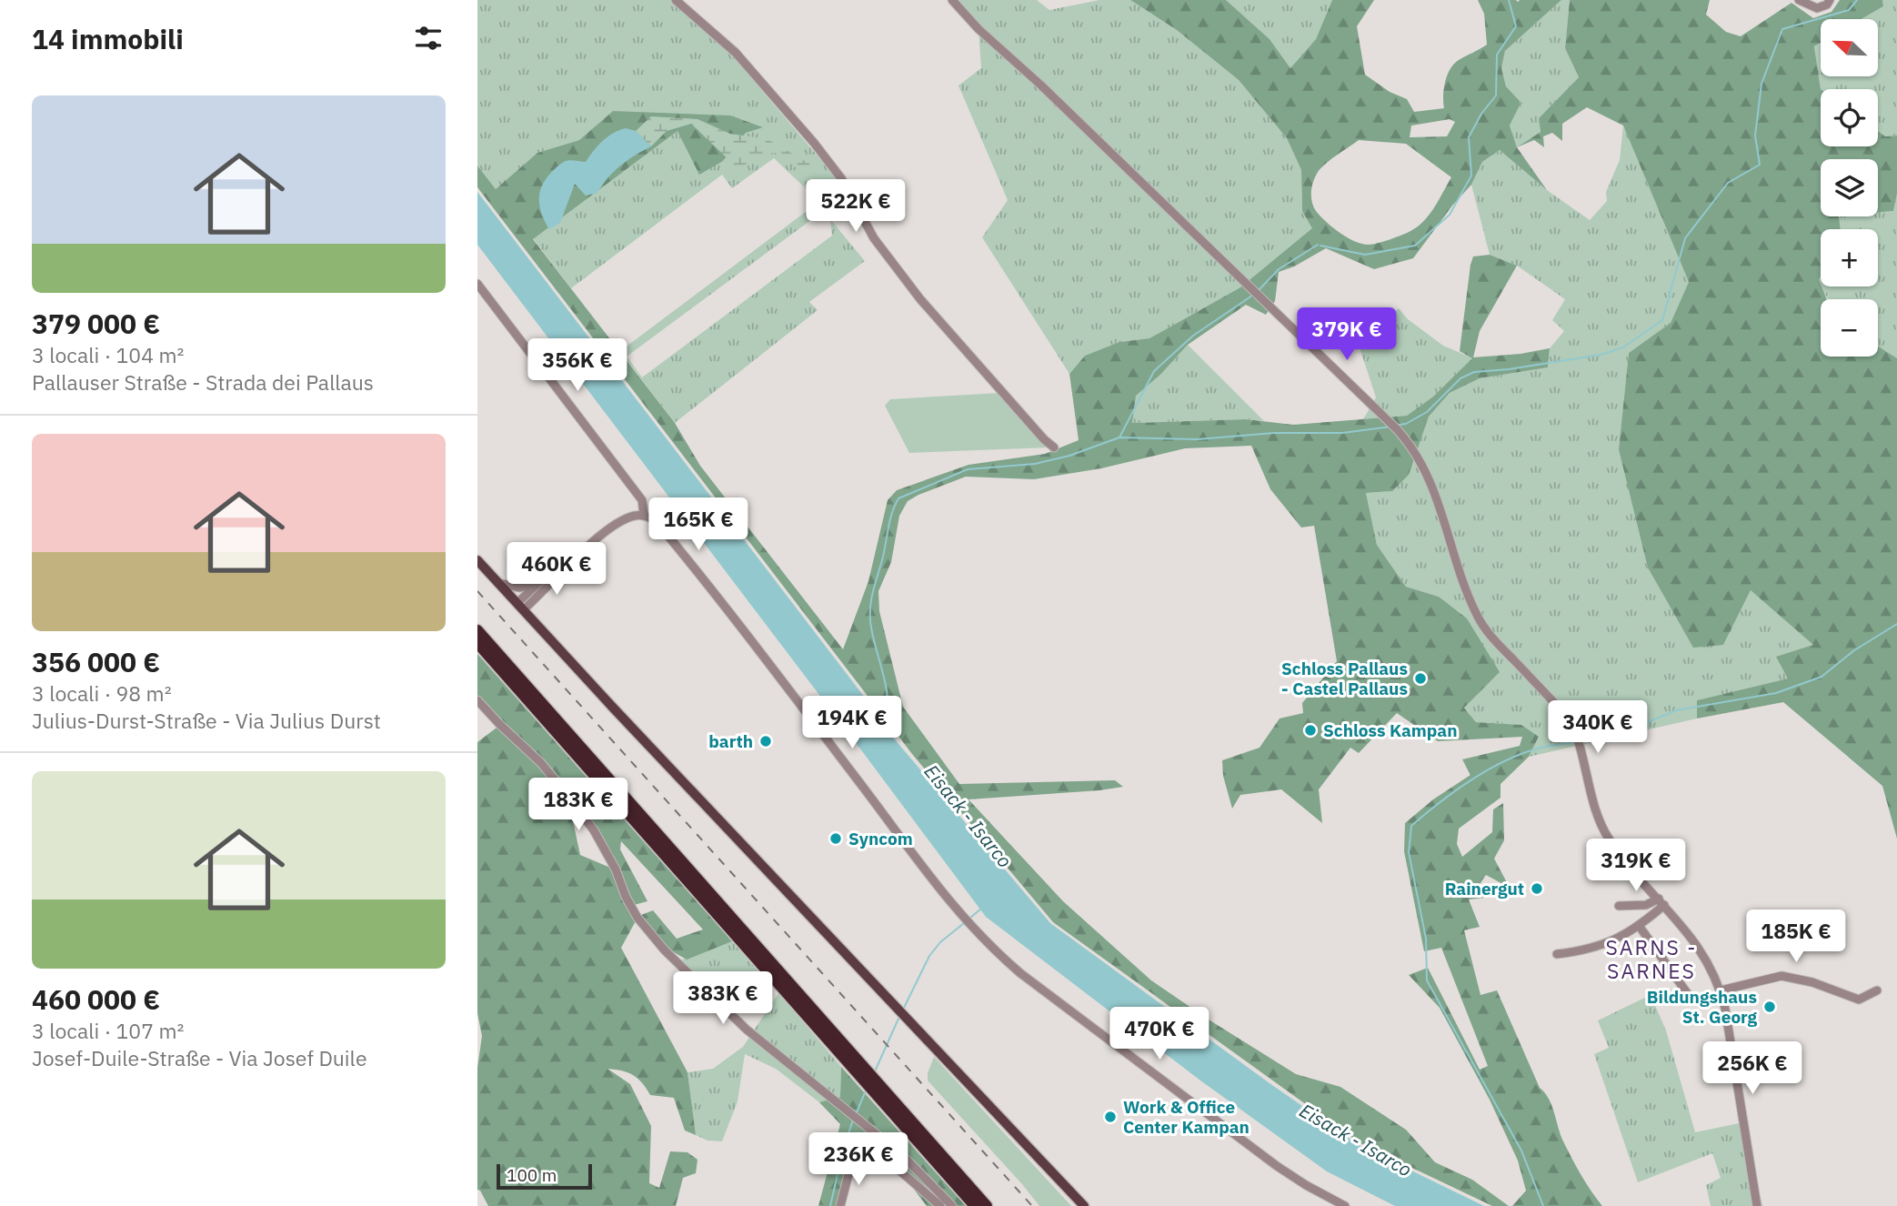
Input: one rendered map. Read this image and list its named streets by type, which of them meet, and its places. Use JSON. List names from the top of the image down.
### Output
{
  "districts": ["SARNS - SARNES"],
  "water": ["Eisack - Isarco"],
  "places": [
    "Schloss Pallaus - Castel Pallaus",
    "Schloss Kampan",
    "barth",
    "Syncom",
    "Rainergut",
    "Bildungshaus St. Georg",
    "Work & Office Center Kampan"
  ],
  "scale_bar": "100 m",
  "north": "top left",
  "page": {
    "heading": "14 immobili",
    "map_buttons": ["+", "−"],
    "list": [
      {
        "name": "379 000 €",
        "note": "3 locali · 104 m² · Pallauser Straße - Strada dei Pallaus"
      },
      {
        "name": "356 000 €",
        "note": "3 locali · 98 m² · Julius-Durst-Straße - Via Julius Durst"
      },
      {
        "name": "460 000 €",
        "note": "3 locali · 107 m² · Josef-Duile-Straße - Via Josef Duile"
      }
    ],
    "price": [
      "522K €",
      "379K €",
      "356K €",
      "165K €",
      "460K €",
      "194K €",
      "340K €",
      "183K €",
      "319K €",
      "185K €",
      "383K €",
      "470K €",
      "256K €",
      "236K €"
    ],
    "scale": "100 m"
  }
}
